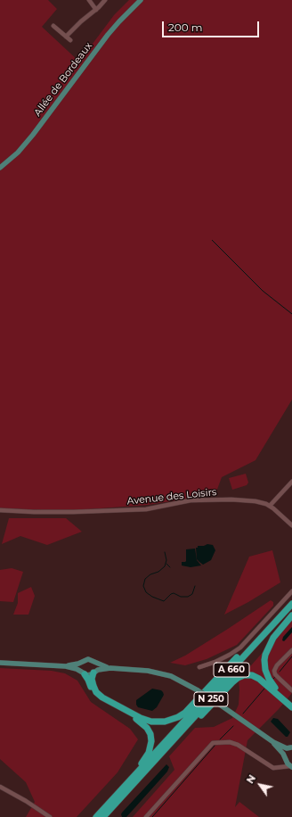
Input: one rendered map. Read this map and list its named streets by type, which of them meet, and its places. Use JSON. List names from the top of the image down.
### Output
{
  "streets": {
    "highway": ["A 660", "N 250"],
    "main road": ["Allée de Bordeaux"],
    "street": ["Avenue des Loisirs"]
  },
  "crossings": [
    ["A 660", "N 250"]
  ],
  "scale_bar": "200 m",
  "north": "top left"
}
